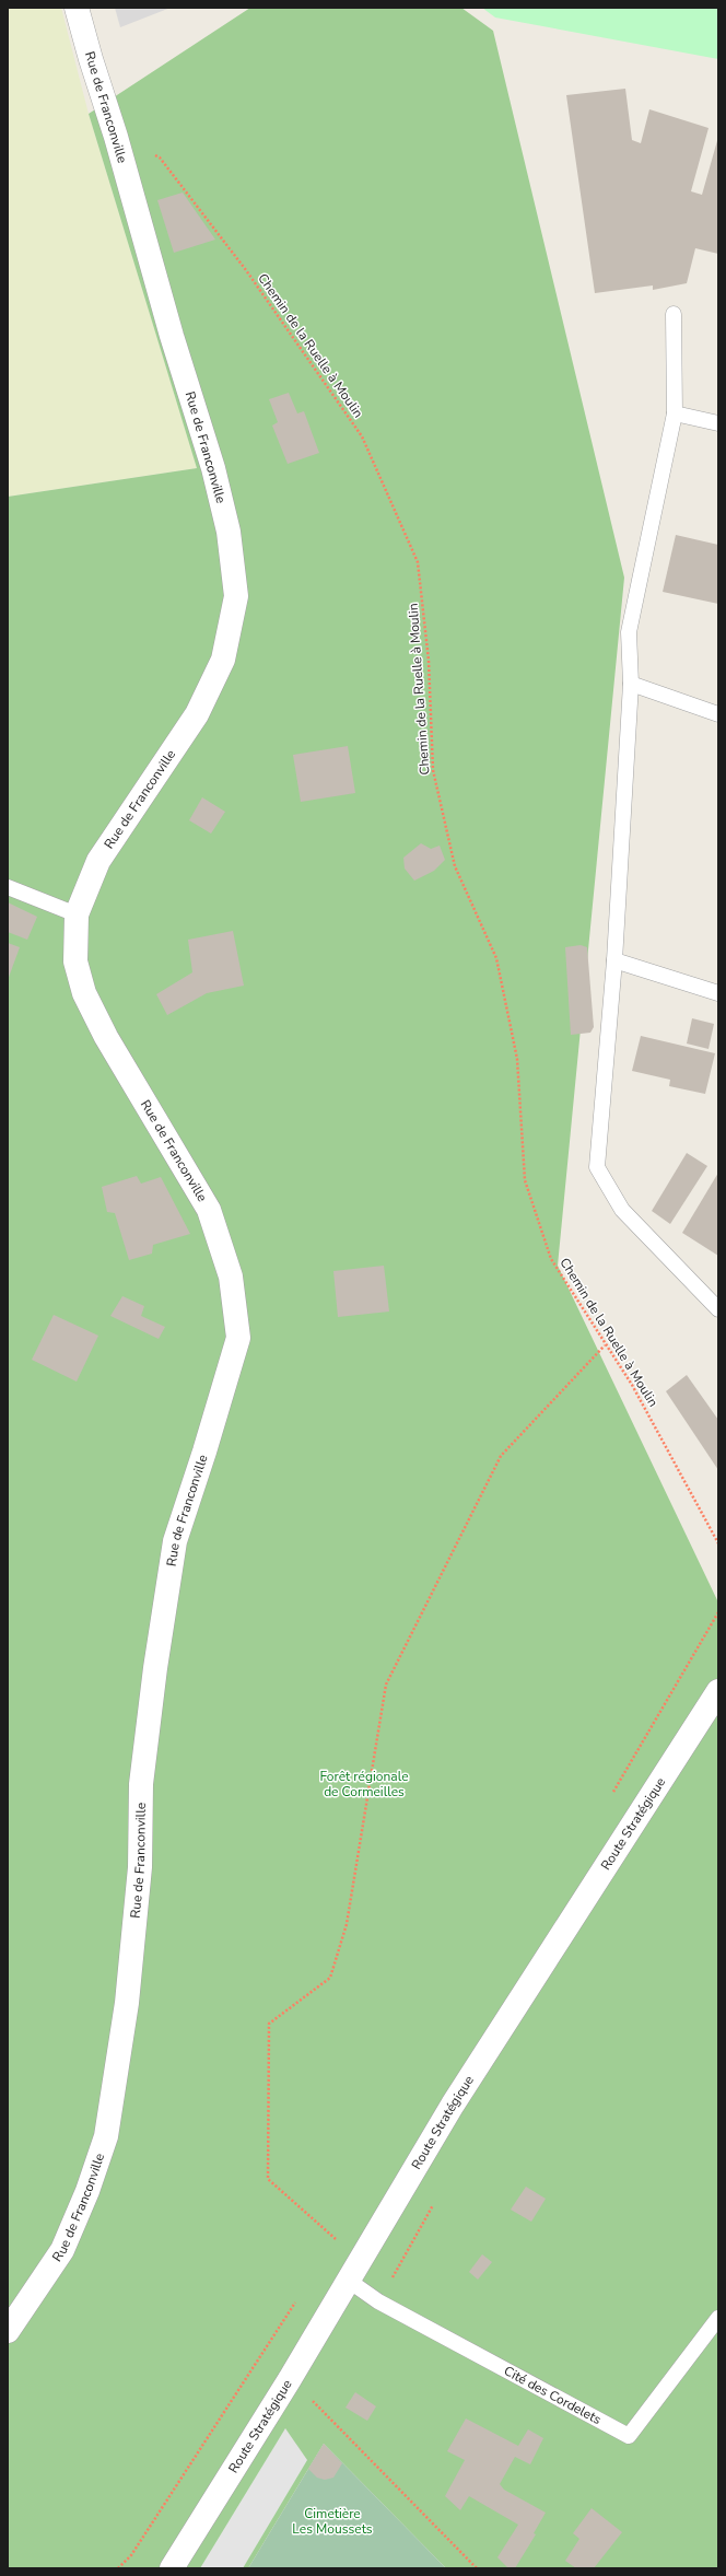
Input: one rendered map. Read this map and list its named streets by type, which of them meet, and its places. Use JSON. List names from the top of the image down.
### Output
{
  "streets": {
    "street": ["Rue de Franconville", "Route Stratégique"],
    "lane": ["Cité des Cordelets"],
    "path": ["Chemin de la Ruelle à Moulin"]
  },
  "crossings": [
    ["Rue de Franconville", "Chemin de la Ruelle à Moulin"],
    ["Route Stratégique", "Cité des Cordelets"]
  ],
  "parks": ["Forêt régionale de Cormeilles", "Cimetière Les Moussets"]
}
